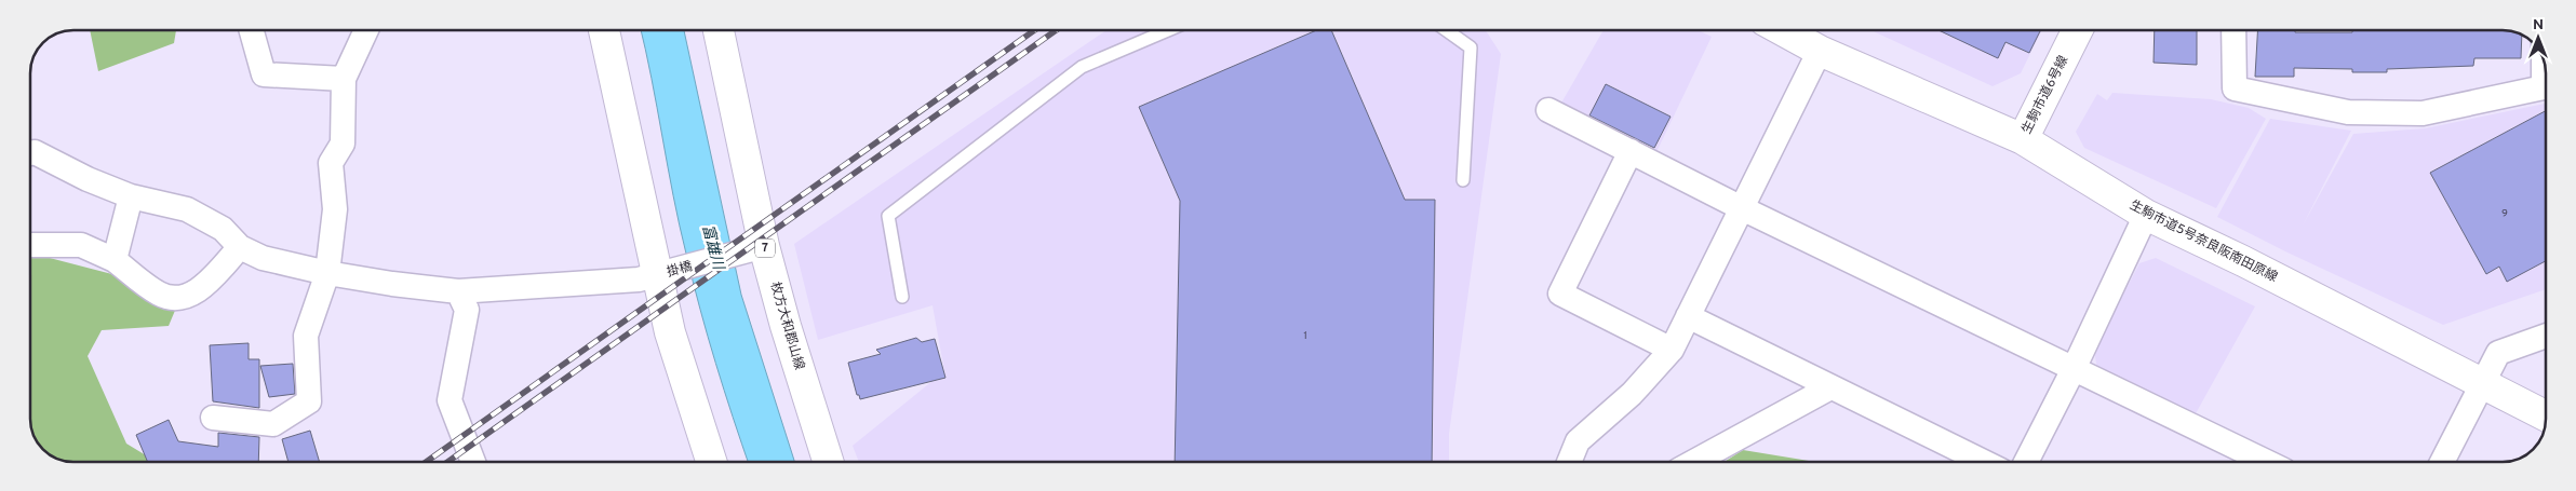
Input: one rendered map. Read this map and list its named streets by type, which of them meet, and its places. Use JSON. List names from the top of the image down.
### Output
{
  "streets": {
    "street": [
      "生駒市道6号線",
      "生駒市道5号奈良阪南田原線",
      "7",
      "掛橋",
      "枚方大和郡山線"
    ]
  },
  "crossings": [
    ["生駒市道6号線", "生駒市道5号奈良阪南田原線"],
    ["掛橋", "枚方大和郡山線"]
  ],
  "water": ["富雄川"],
  "house_numbers": ["9", "1"],
  "north": "top"
}
